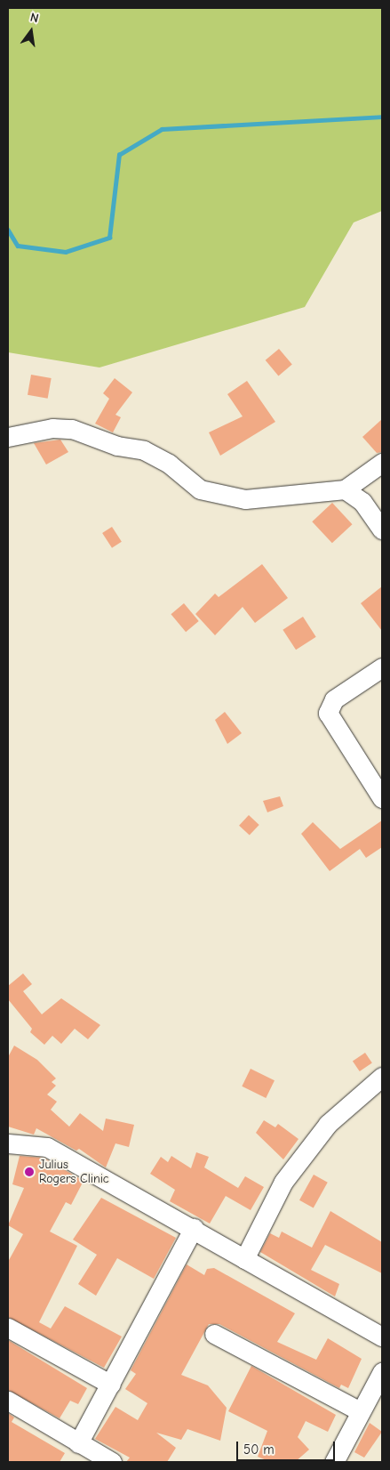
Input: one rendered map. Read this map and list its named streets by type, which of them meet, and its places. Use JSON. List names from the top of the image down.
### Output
{
  "places": ["Julius Rogers Clinic"],
  "scale_bar": "50 m",
  "north": "top"
}
